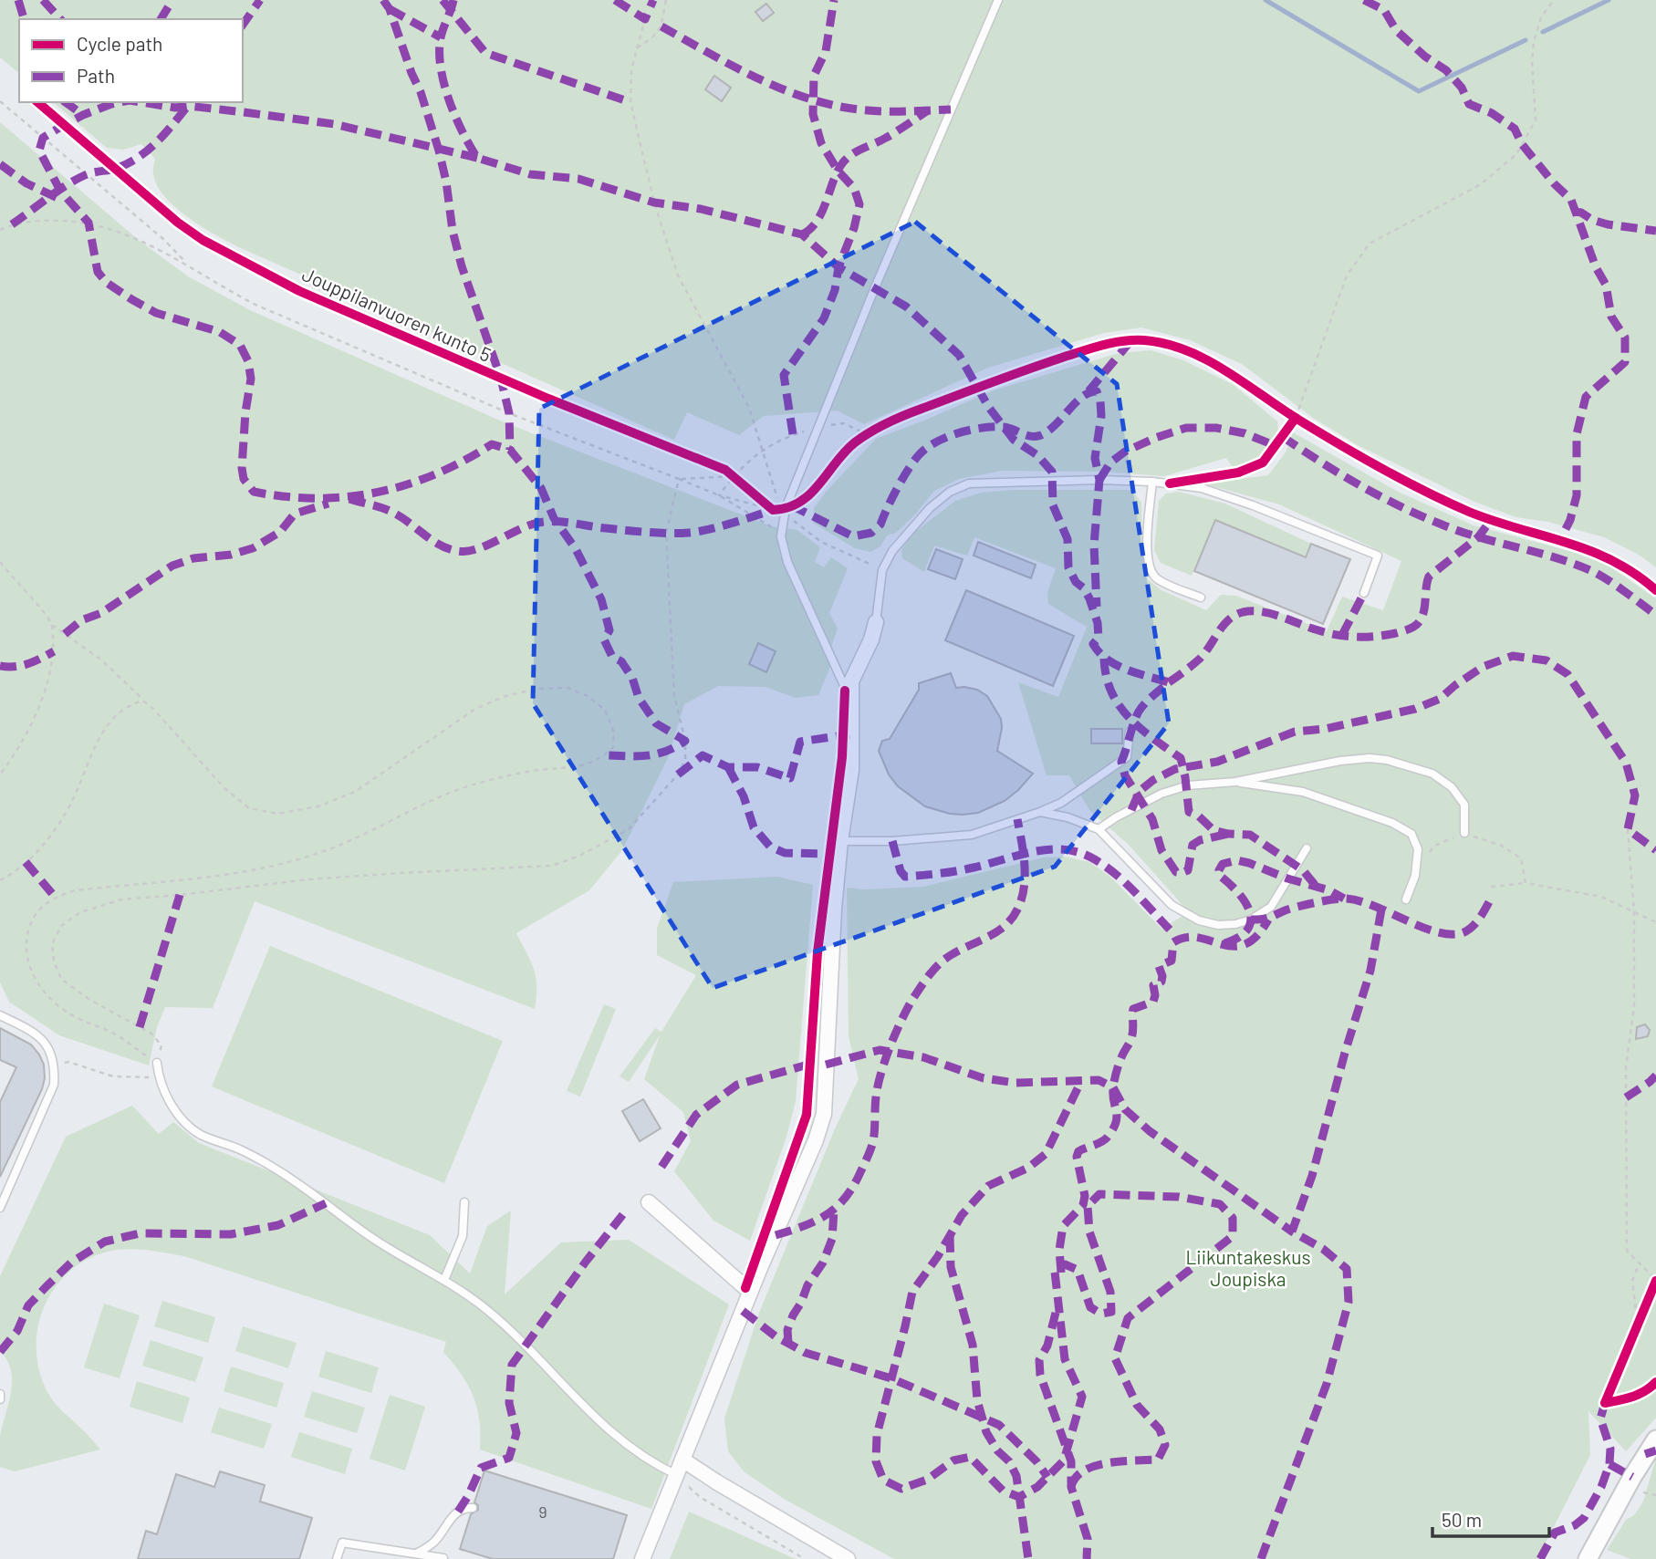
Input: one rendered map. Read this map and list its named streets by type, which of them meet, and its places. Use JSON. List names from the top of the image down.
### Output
{
  "streets": {
    "cycle path": ["Jouppilanvuoren kunto 5"]
  },
  "parks": ["Liikuntakeskus Joupiska"],
  "house_numbers": ["9"],
  "legend": ["Cycle path", "Path"],
  "scale_bar": "50 m"
}
